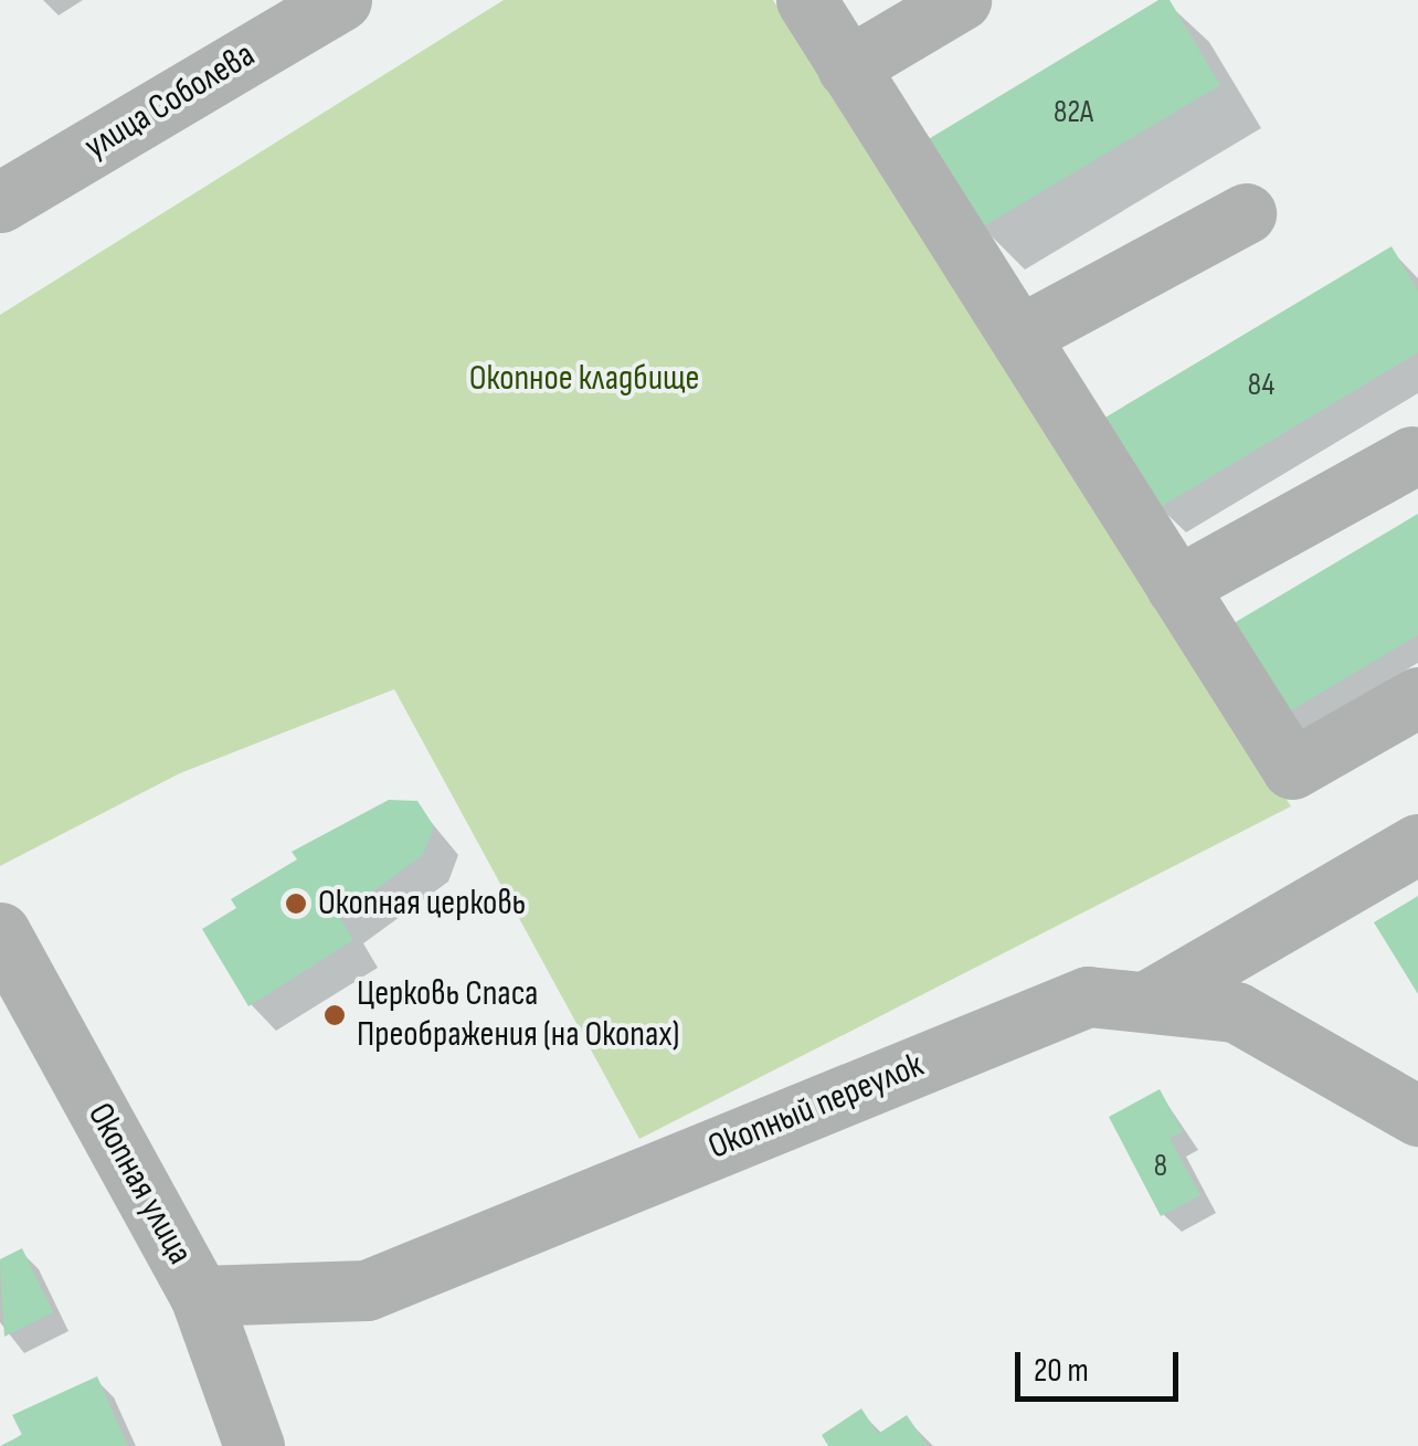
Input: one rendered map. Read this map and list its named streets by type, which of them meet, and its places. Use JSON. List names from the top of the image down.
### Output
{
  "streets": {
    "street": ["улица Соболева", "Окопный переулок", "Окопная улица"]
  },
  "crossings": [
    ["Окопный переулок", "Окопная улица"]
  ],
  "parks": ["Окопное кладбище"],
  "places": ["Окопная церковь", "Церковь Спаса Преображения (на Окопах)"],
  "house_numbers": ["82А", "84", "8"],
  "scale_bar": "20 m"
}
